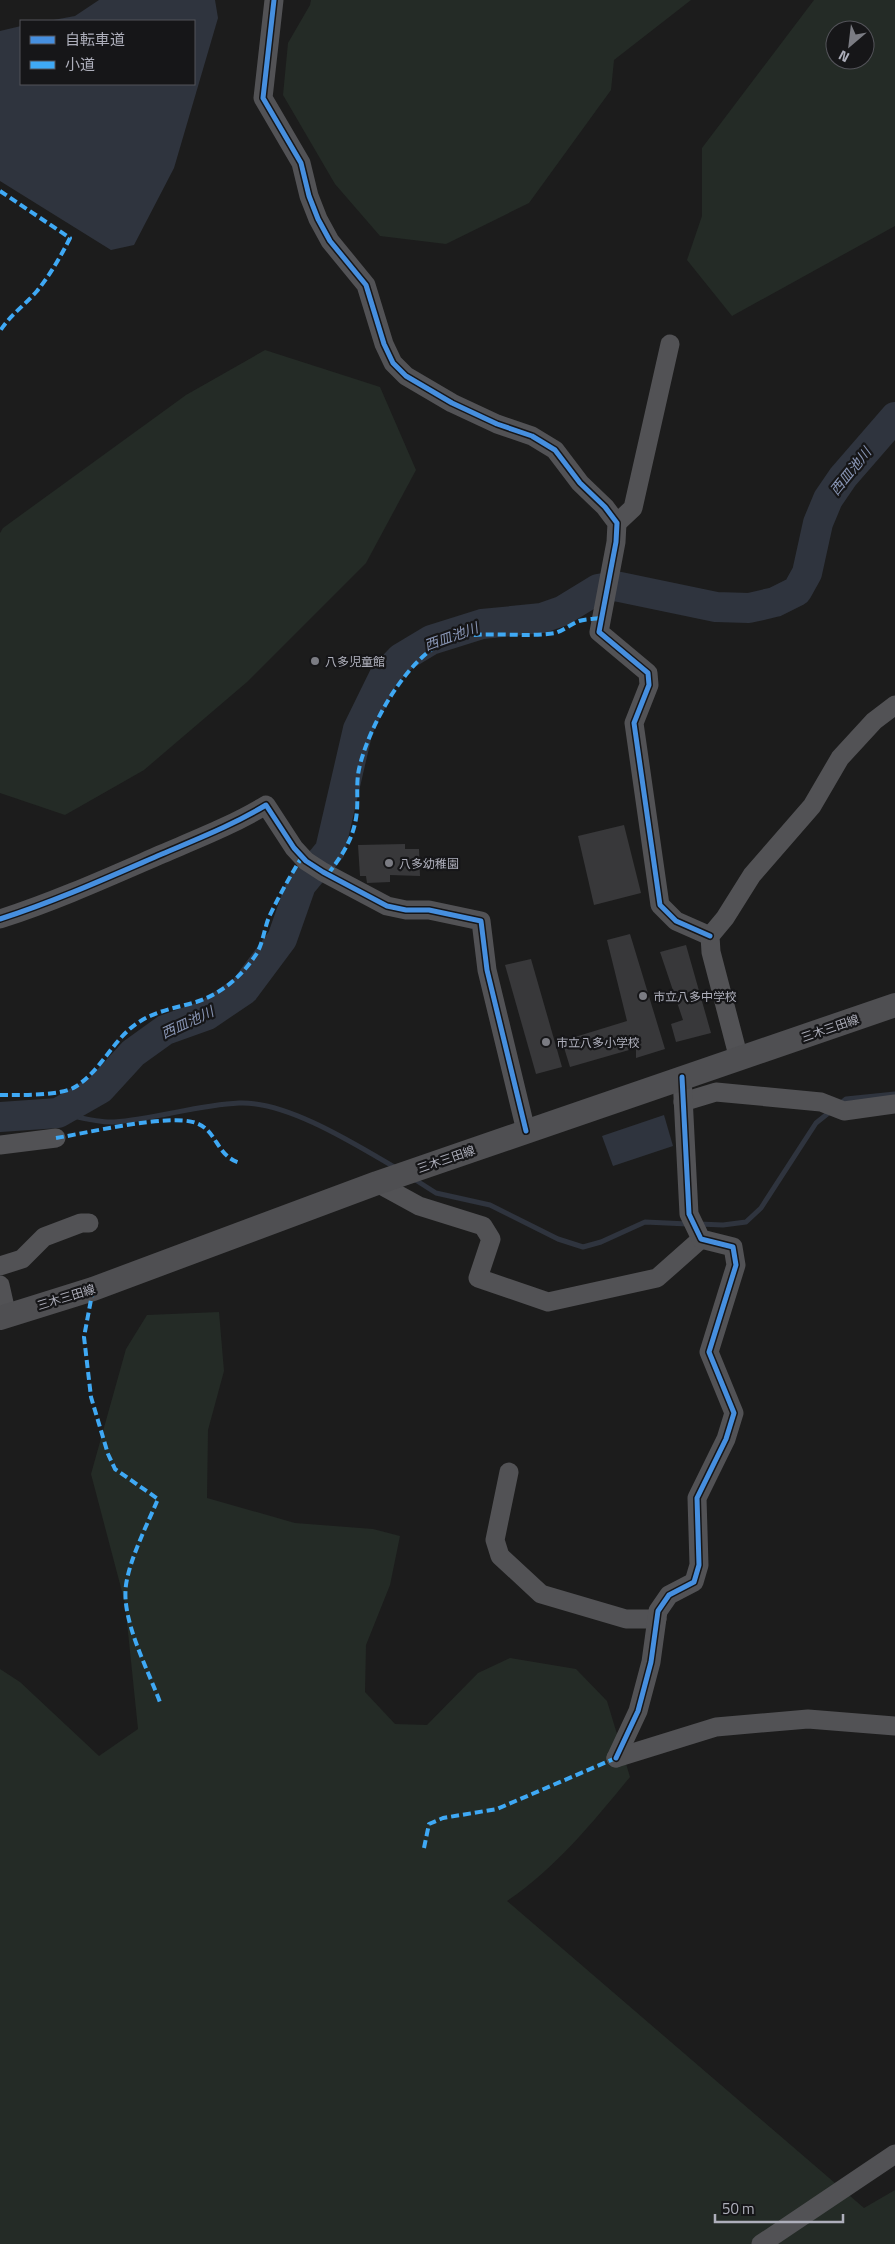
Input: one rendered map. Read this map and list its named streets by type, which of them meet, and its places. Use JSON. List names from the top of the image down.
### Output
{
  "streets": {
    "main road": ["三木三田線"]
  },
  "water": ["西皿池川"],
  "places": [
    "八多児童館",
    "八多幼稚園",
    "市立八多中学校",
    "市立八多小学校"
  ],
  "legend": ["自転車道", "小道"],
  "scale_bar": "50 m",
  "north": "bottom left"
}
